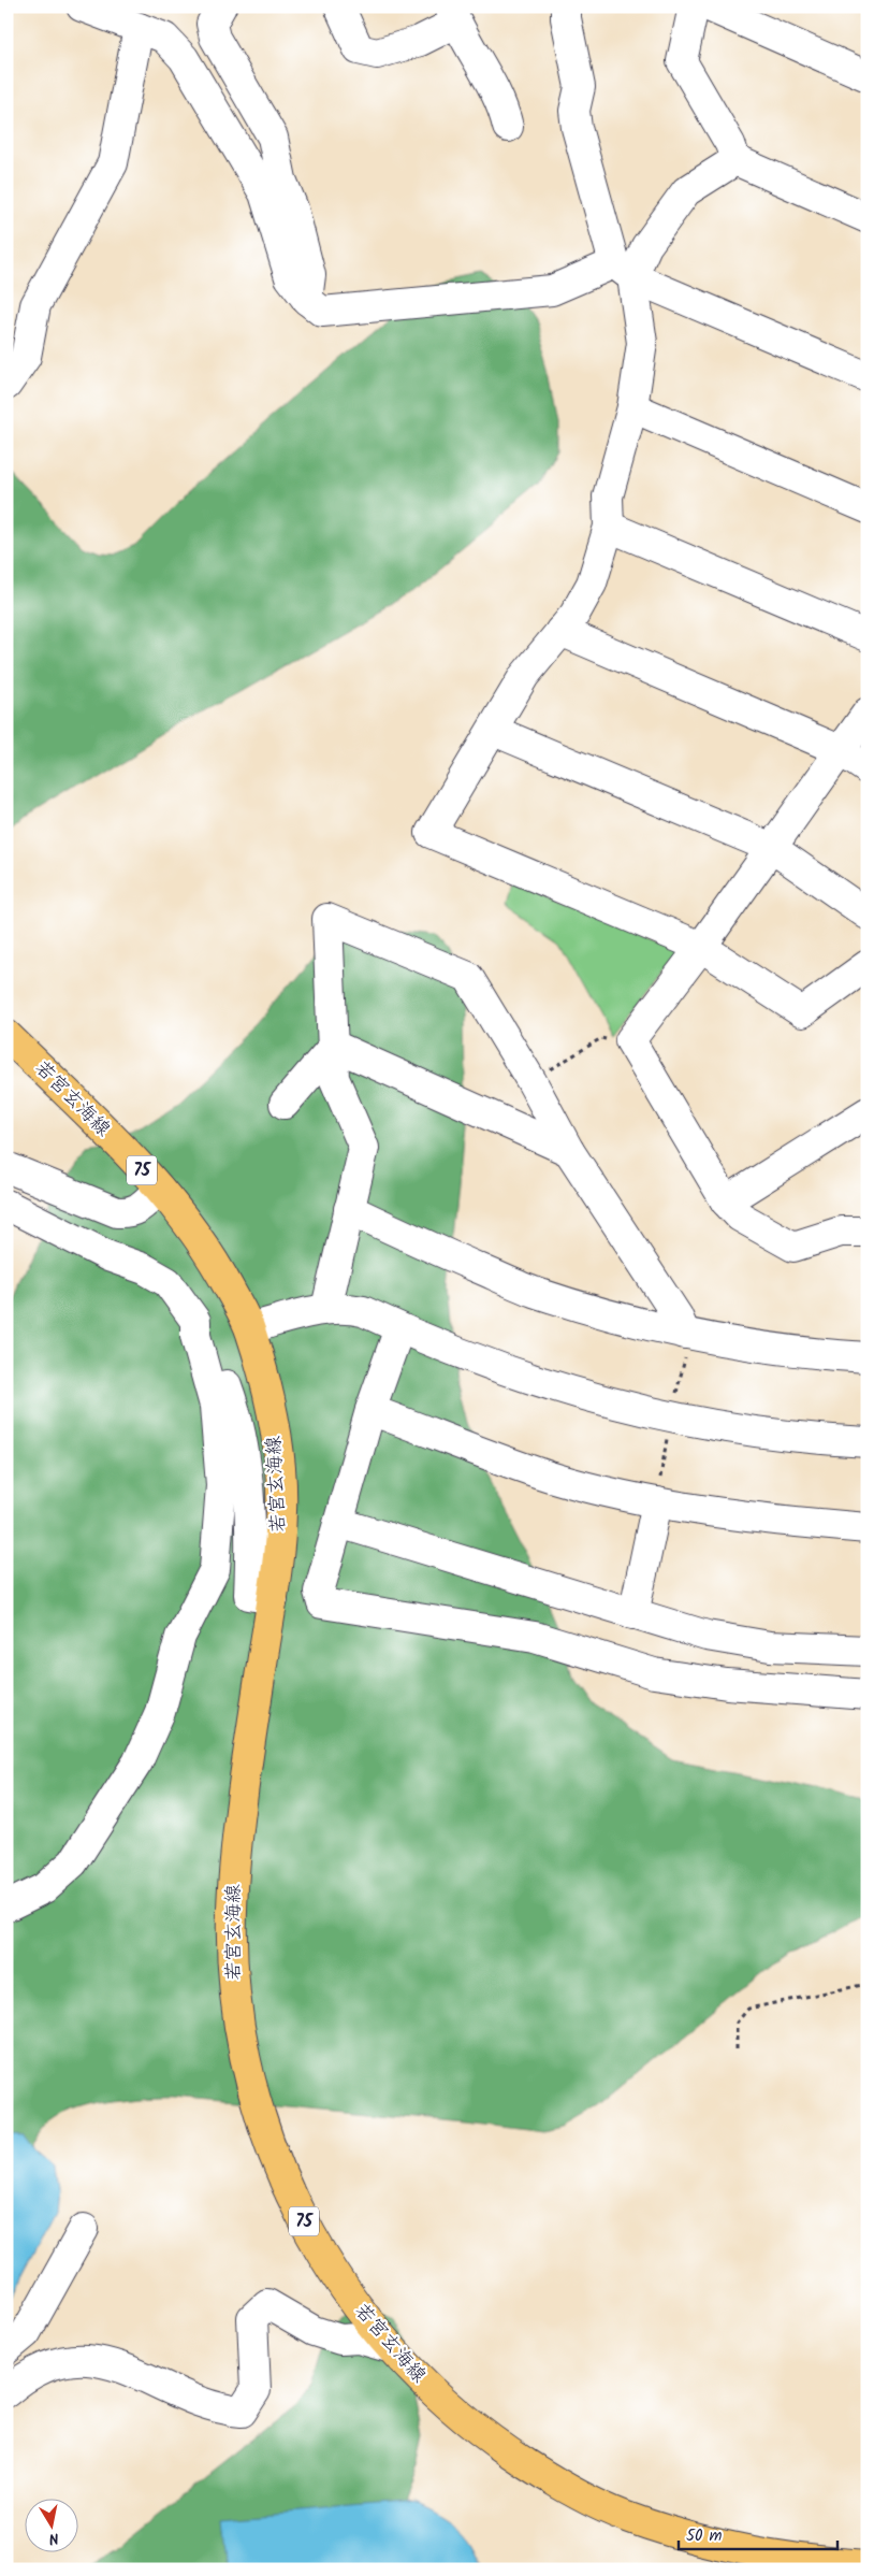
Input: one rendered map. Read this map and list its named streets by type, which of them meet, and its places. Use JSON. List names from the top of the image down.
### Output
{
  "streets": {
    "main road": ["若宮玄海線", "75"]
  },
  "scale_bar": "50 m",
  "north": "bottom"
}
